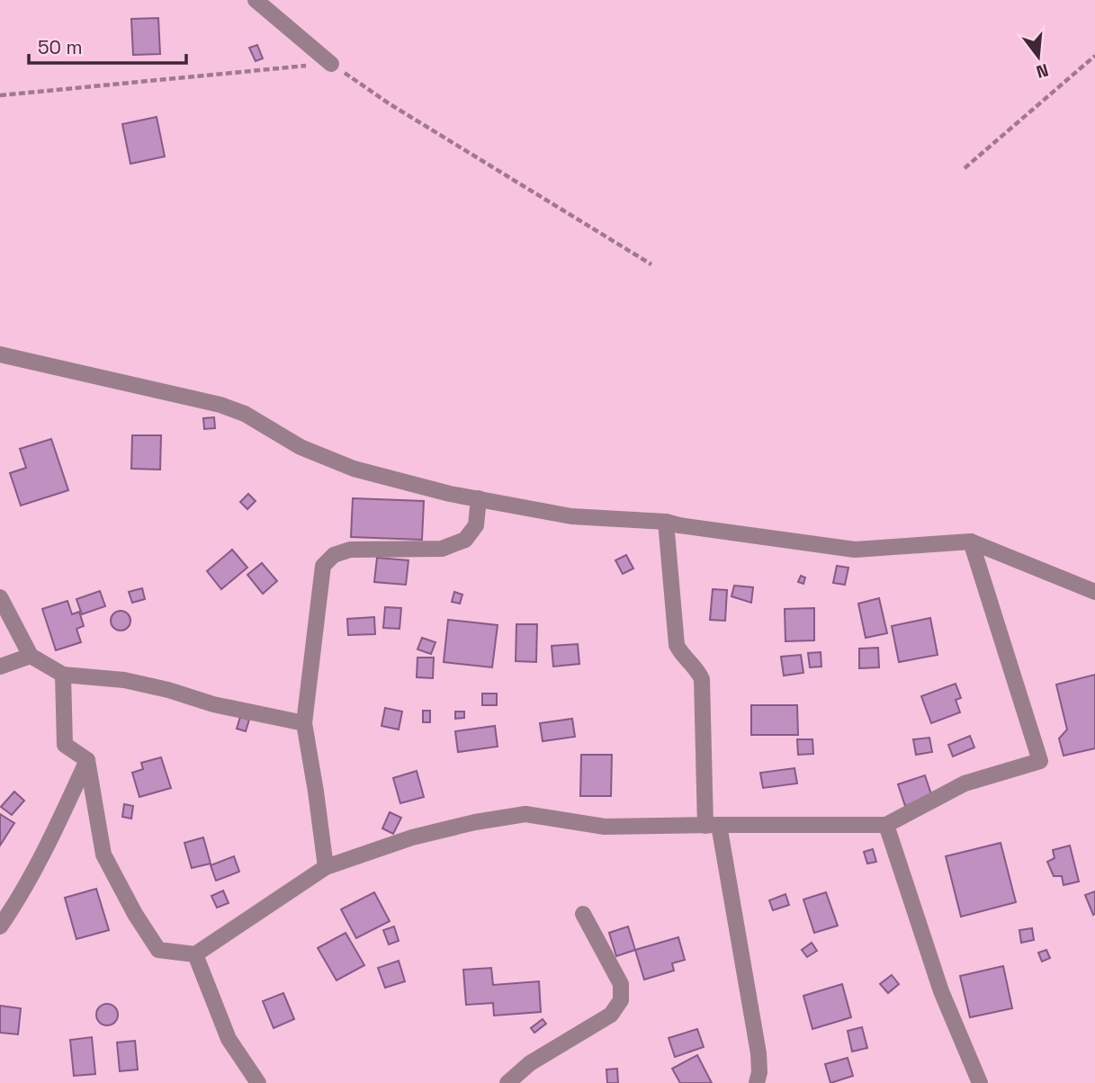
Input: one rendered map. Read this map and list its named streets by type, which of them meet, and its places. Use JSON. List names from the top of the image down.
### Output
{
  "scale_bar": "50 m",
  "north": "bottom"
}
